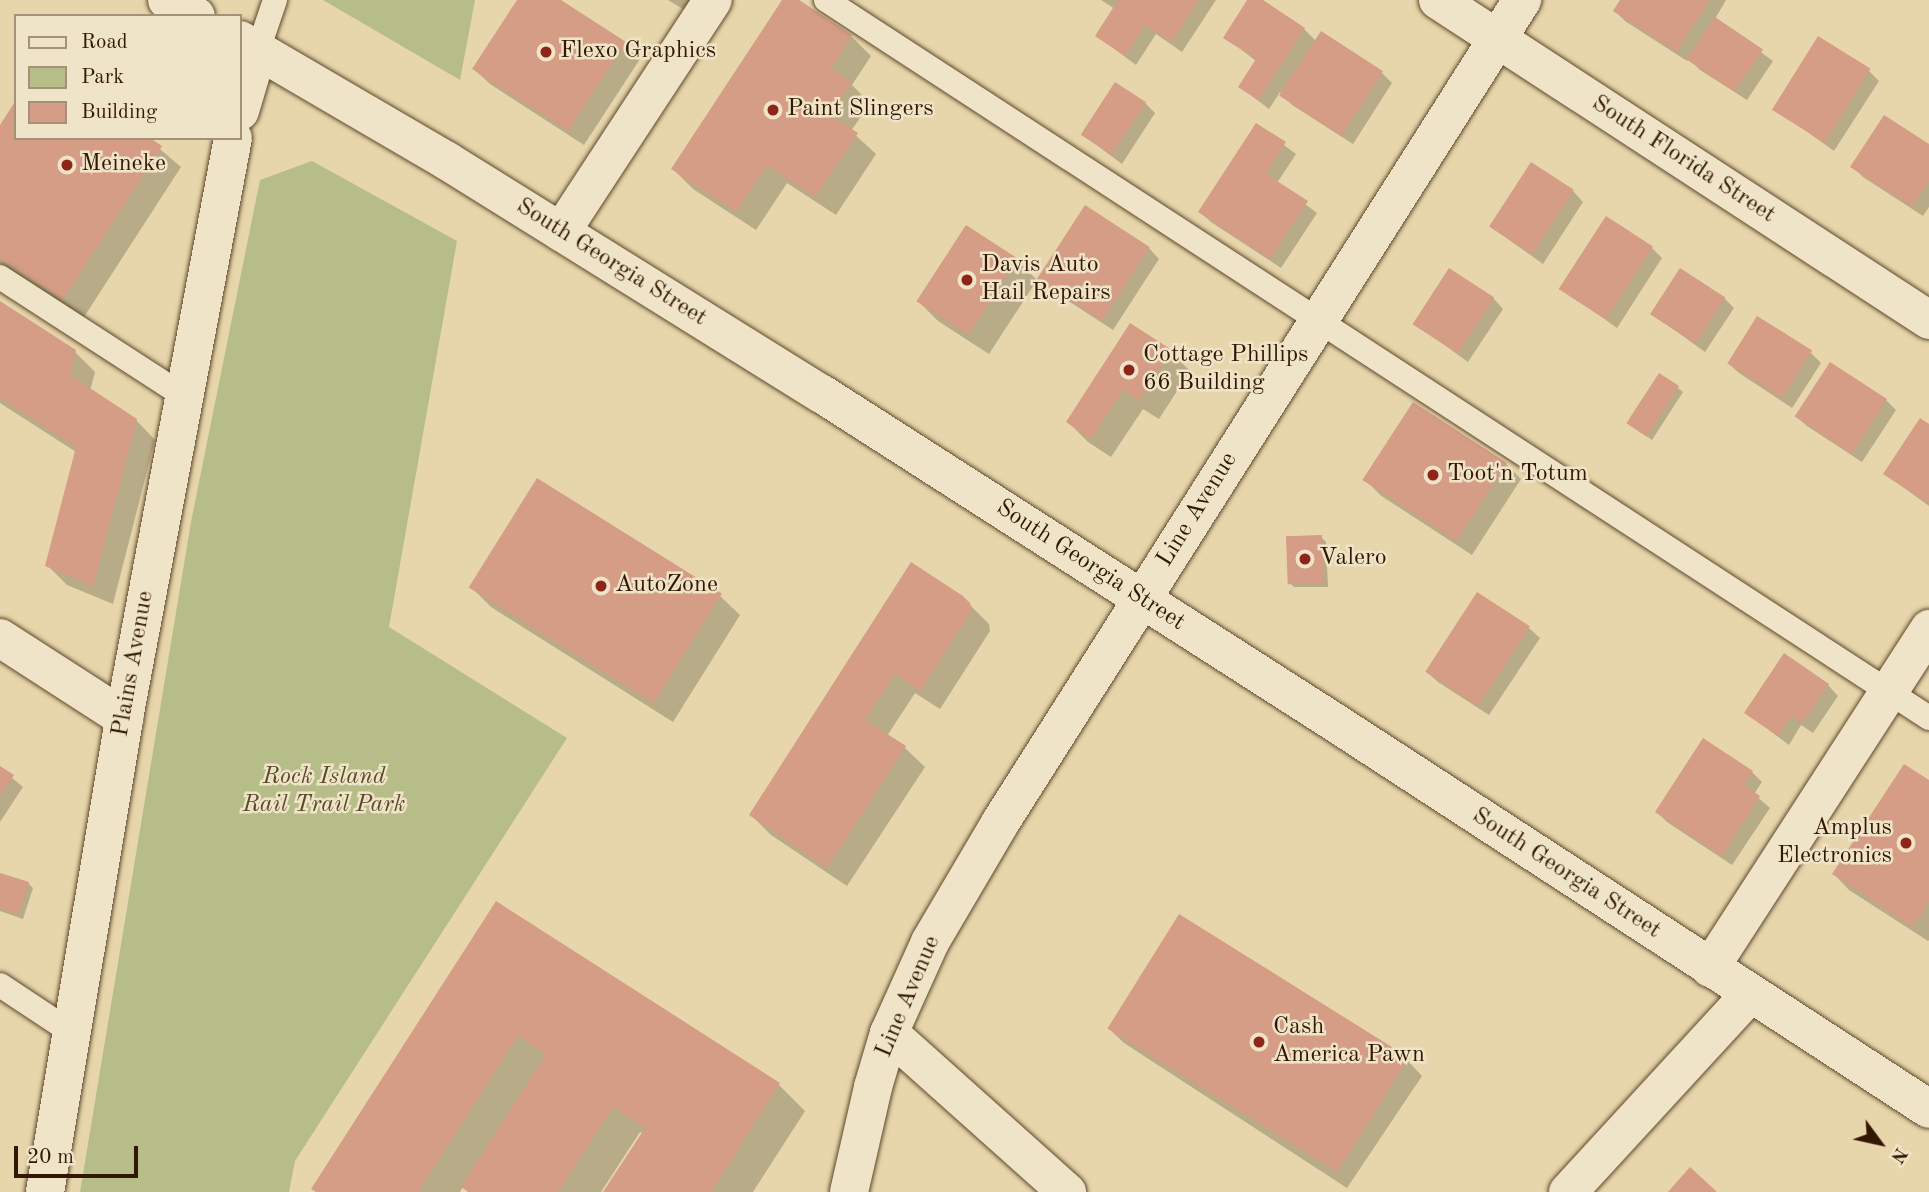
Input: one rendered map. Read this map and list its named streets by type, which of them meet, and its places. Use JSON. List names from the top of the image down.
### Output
{
  "streets": {
    "main road": [
      "South Florida Street",
      "South Georgia Street",
      "Line Avenue",
      "Plains Avenue"
    ]
  },
  "crossings": [
    ["South Florida Street", "Line Avenue"],
    ["South Georgia Street", "Line Avenue"]
  ],
  "parks": ["Rock Island Rail Trail Park"],
  "places": [
    "Flexo Graphics",
    "Paint Slingers",
    "Meineke",
    "Davis Auto Hail Repairs",
    "Cottage Phillips 66 Building",
    "Toot'n Totum",
    "Valero",
    "AutoZone",
    "Amplus Electronics",
    "Cash America Pawn"
  ],
  "legend": ["Road", "Park", "Building"],
  "scale_bar": "20 m",
  "north": "bottom right"
}
